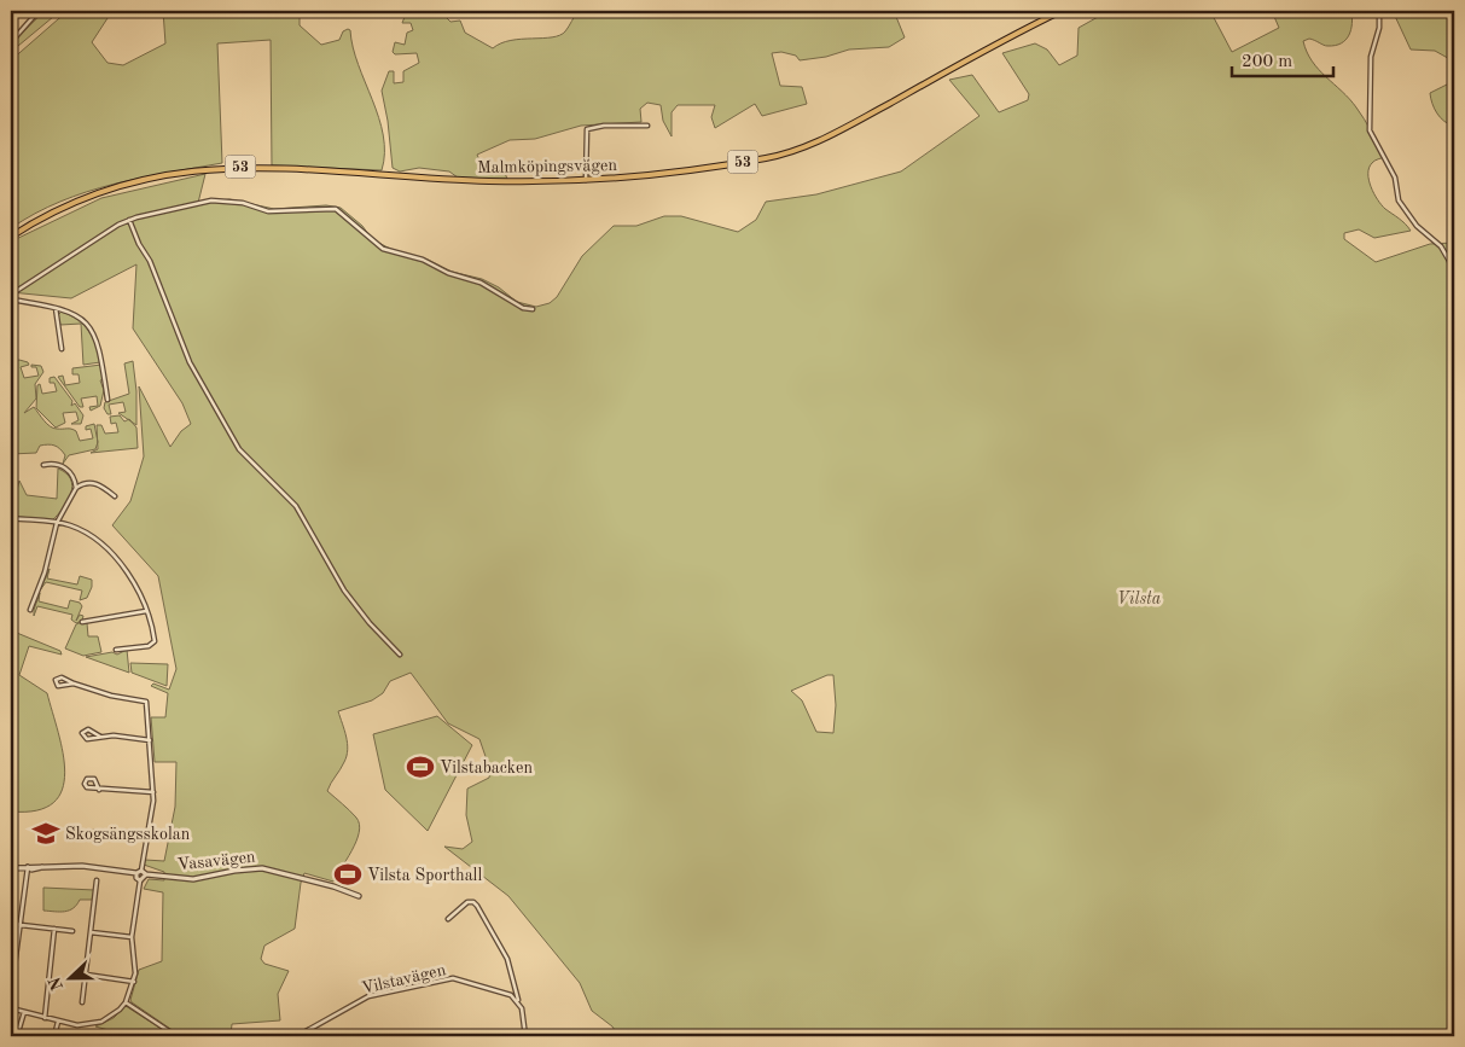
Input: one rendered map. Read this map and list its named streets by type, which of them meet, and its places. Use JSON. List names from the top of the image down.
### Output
{
  "streets": {
    "main road": ["53", "Malmköpingsvägen"],
    "street": ["Vasavägen", "Vilstavägen"]
  },
  "parks": ["Vilsta"],
  "places": {
    "sports": ["Vilstabacken", "Vilsta Sporthall"],
    "school or university": ["Skogsängsskolan"]
  },
  "scale_bar": "200 m",
  "north": "left"
}
